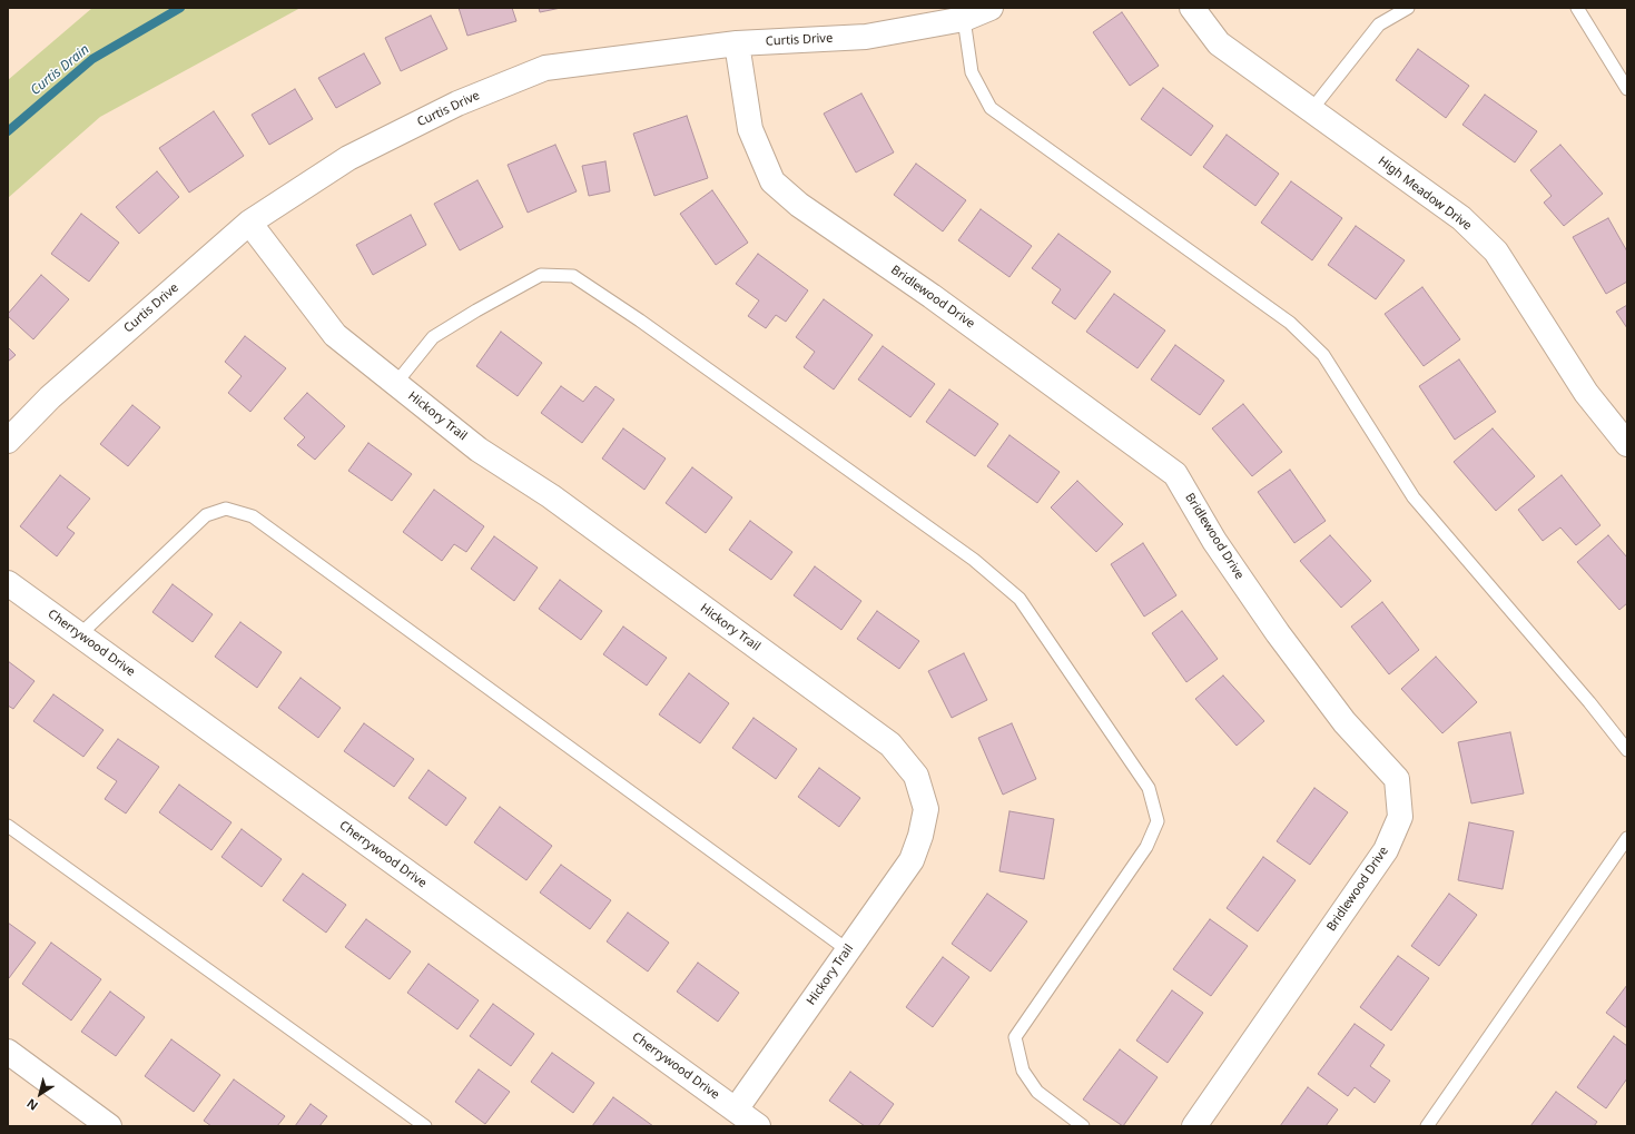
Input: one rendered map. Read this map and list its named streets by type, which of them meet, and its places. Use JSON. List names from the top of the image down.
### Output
{
  "streets": {
    "street": [
      "Curtis Drive",
      "High Meadow Drive",
      "Bridlewood Drive",
      "Hickory Trail",
      "Cherrywood Drive"
    ]
  },
  "crossings": [
    ["Curtis Drive", "Bridlewood Drive"],
    ["Curtis Drive", "Hickory Trail"],
    ["Hickory Trail", "Cherrywood Drive"]
  ],
  "water": ["Curtis Drain"],
  "north": "bottom left"
}
